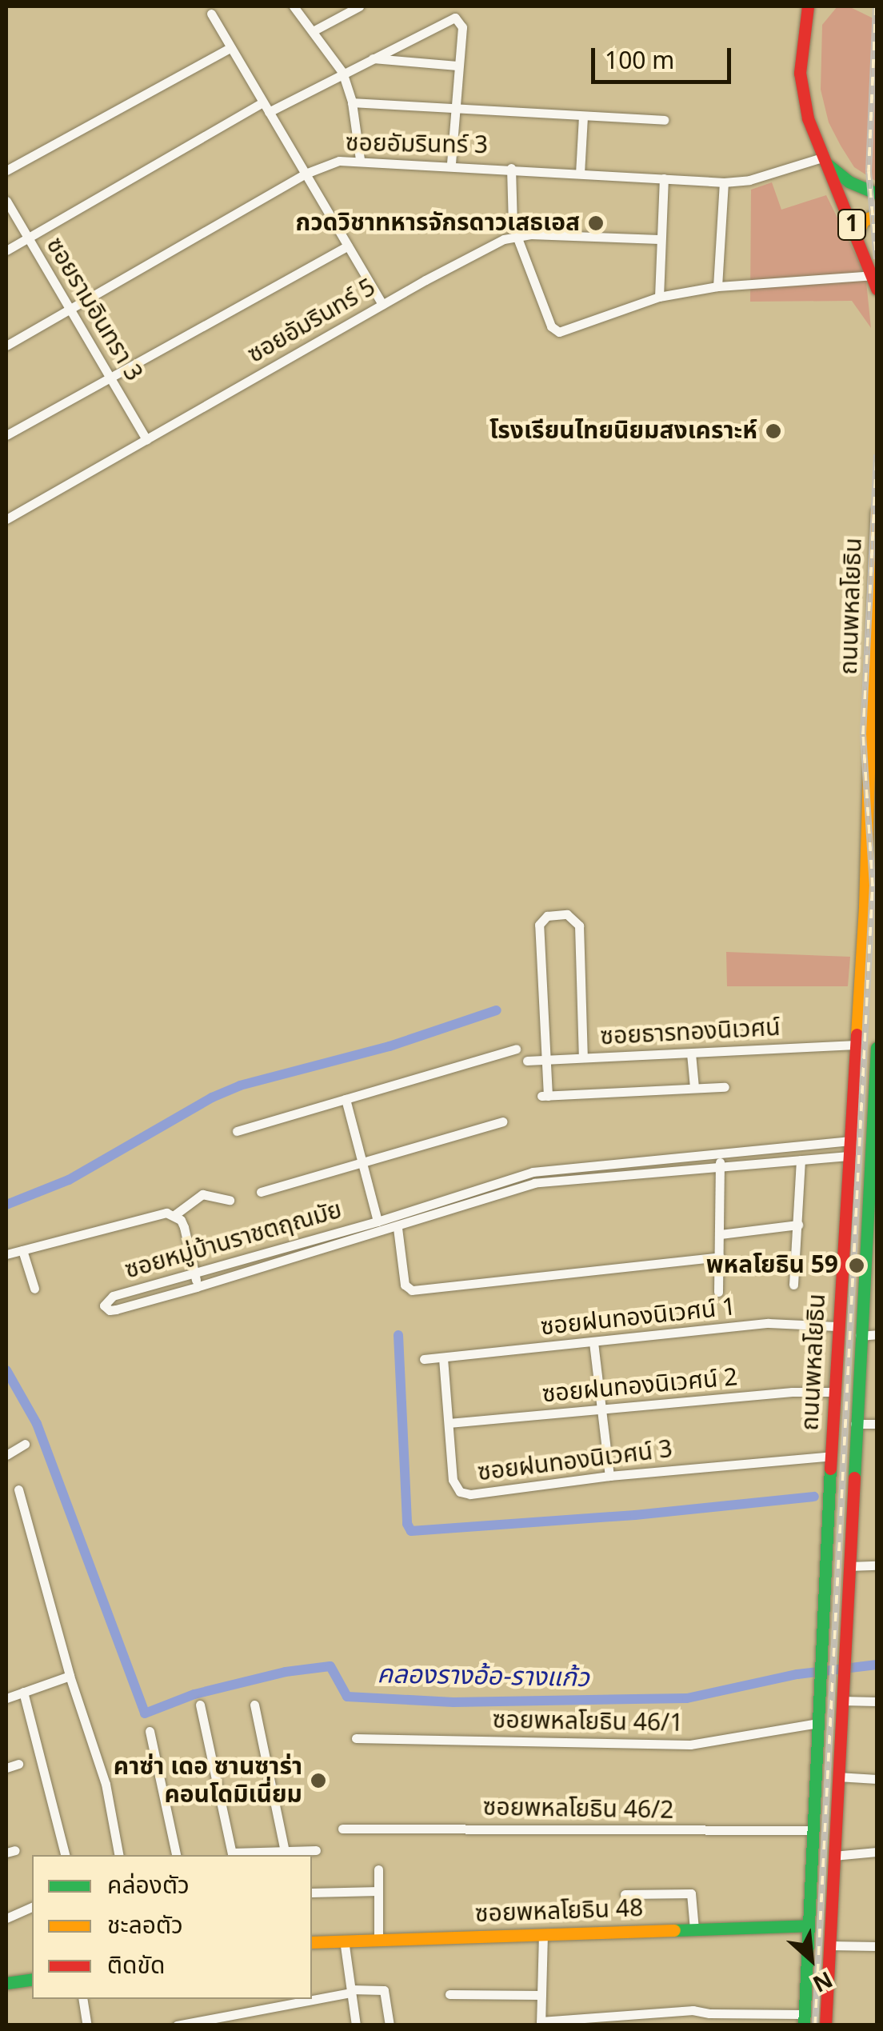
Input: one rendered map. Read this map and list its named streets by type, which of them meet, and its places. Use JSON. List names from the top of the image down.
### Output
{
  "streets": {
    "main road": ["1", "ถนนพหลโยธิน", "ซอยพหลโยธิน 48"],
    "street": [
      "ซอยอัมรินทร์ 3",
      "ซอยรามอินทรา 3",
      "ซอยอัมรินทร์ 5",
      "ซอยธารทองนิเวศน์",
      "ซอยหมู่บ้านราชตฤณมัย",
      "ซอยฝนทองนิเวศน์ 1",
      "ซอยฝนทองนิเวศน์ 2",
      "ซอยฝนทองนิเวศน์ 3",
      "ซอยพหลโยธิน 46/1",
      "ซอยพหลโยธิน 46/2"
    ]
  },
  "crossings": [
    ["ซอยอัมรินทร์ 3", "1"],
    ["ซอยอัมรินทร์ 3", "ซอยรามอินทรา 3"],
    ["ซอยรามอินทรา 3", "ซอยอัมรินทร์ 5"],
    ["ถนนพหลโยธิน", "ซอยธารทองนิเวศน์"],
    ["ถนนพหลโยธิน", "ซอยหมู่บ้านราชตฤณมัย"],
    ["ถนนพหลโยธิน", "ซอยฝนทองนิเวศน์ 1"],
    ["ถนนพหลโยธิน", "ซอยฝนทองนิเวศน์ 2"],
    ["ถนนพหลโยธิน", "ซอยฝนทองนิเวศน์ 3"],
    ["ถนนพหลโยธิน", "ซอยพหลโยธิน 46/1"],
    ["ถนนพหลโยธิน", "ซอยพหลโยธิน 46/2"],
    ["ถนนพหลโยธิน", "ซอยพหลโยธิน 48"],
    ["ซอยฝนทองนิเวศน์ 1", "ซอยฝนทองนิเวศน์ 3"],
    ["ซอยฝนทองนิเวศน์ 2", "ซอยฝนทองนิเวศน์ 3"]
  ],
  "water": ["คลองรางอ้อ-รางแก้ว"],
  "places": [
    "กวดวิชาทหารจักรดาวเสธเอส",
    "โรงเรียนไทยนิยมสงเคราะห์",
    "พหลโยธิน 59",
    "คาซ่า เดอ ซานซาร่า คอนโดมิเนี่ยม"
  ],
  "legend": ["คล่องตัว", "ชะลอตัว", "ติดขัด"],
  "scale_bar": "100 m",
  "north": "bottom right"
}
